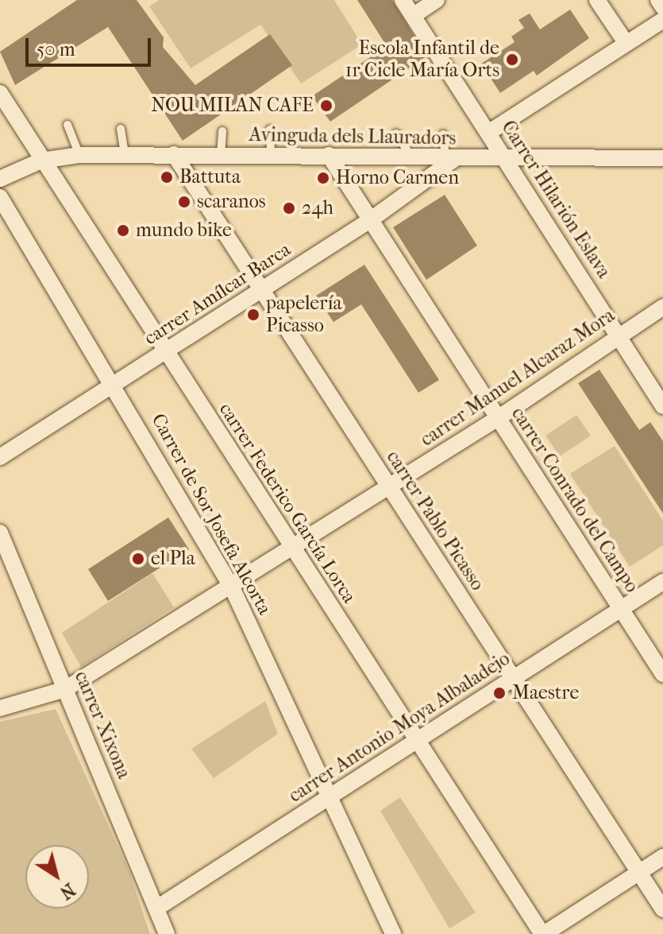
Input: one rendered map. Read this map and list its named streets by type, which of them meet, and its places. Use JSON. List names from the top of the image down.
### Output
{
  "streets": {
    "street": [
      "Avinguda dels Llauradors",
      "Carrer Hilarión Eslava",
      "carrer Amílcar Barca",
      "carrer Manuel Alcaraz Mora",
      "carrer Conrado del Campo",
      "carrer Federico García Lorca",
      "Carrer de Sor Josefa Alcorta",
      "carrer Pablo Picasso",
      "carrer Xixona",
      "carrer Antonio Moya Albaladejo"
    ]
  },
  "crossings": [
    ["Avinguda dels Llauradors", "Carrer Hilarión Eslava"],
    ["Avinguda dels Llauradors", "carrer Amílcar Barca"],
    ["Avinguda dels Llauradors", "carrer Conrado del Campo"],
    ["Avinguda dels Llauradors", "carrer Federico García Lorca"],
    ["Avinguda dels Llauradors", "carrer Pablo Picasso"],
    ["Carrer Hilarión Eslava", "carrer Manuel Alcaraz Mora"],
    ["carrer Amílcar Barca", "carrer Conrado del Campo"],
    ["carrer Amílcar Barca", "carrer Federico García Lorca"],
    ["carrer Amílcar Barca", "Carrer de Sor Josefa Alcorta"],
    ["carrer Amílcar Barca", "carrer Pablo Picasso"],
    ["carrer Manuel Alcaraz Mora", "carrer Conrado del Campo"],
    ["carrer Manuel Alcaraz Mora", "carrer Federico García Lorca"],
    ["carrer Manuel Alcaraz Mora", "Carrer de Sor Josefa Alcorta"],
    ["carrer Manuel Alcaraz Mora", "carrer Pablo Picasso"],
    ["carrer Manuel Alcaraz Mora", "carrer Xixona"],
    ["carrer Conrado del Campo", "carrer Antonio Moya Albaladejo"],
    ["carrer Federico García Lorca", "carrer Antonio Moya Albaladejo"],
    ["Carrer de Sor Josefa Alcorta", "carrer Antonio Moya Albaladejo"],
    ["carrer Pablo Picasso", "carrer Antonio Moya Albaladejo"],
    ["carrer Xixona", "carrer Antonio Moya Albaladejo"]
  ],
  "places": [
    "Escola Infantil de 1r Cicle María Orts",
    "NOU MILAN CAFE",
    "Battuta",
    "Horno Carmen",
    "scaranos",
    "24h",
    "mundo bike",
    "papelería Picasso",
    "el Pla",
    "Maestre"
  ],
  "scale_bar": "50 m",
  "north": "bottom right"
}
